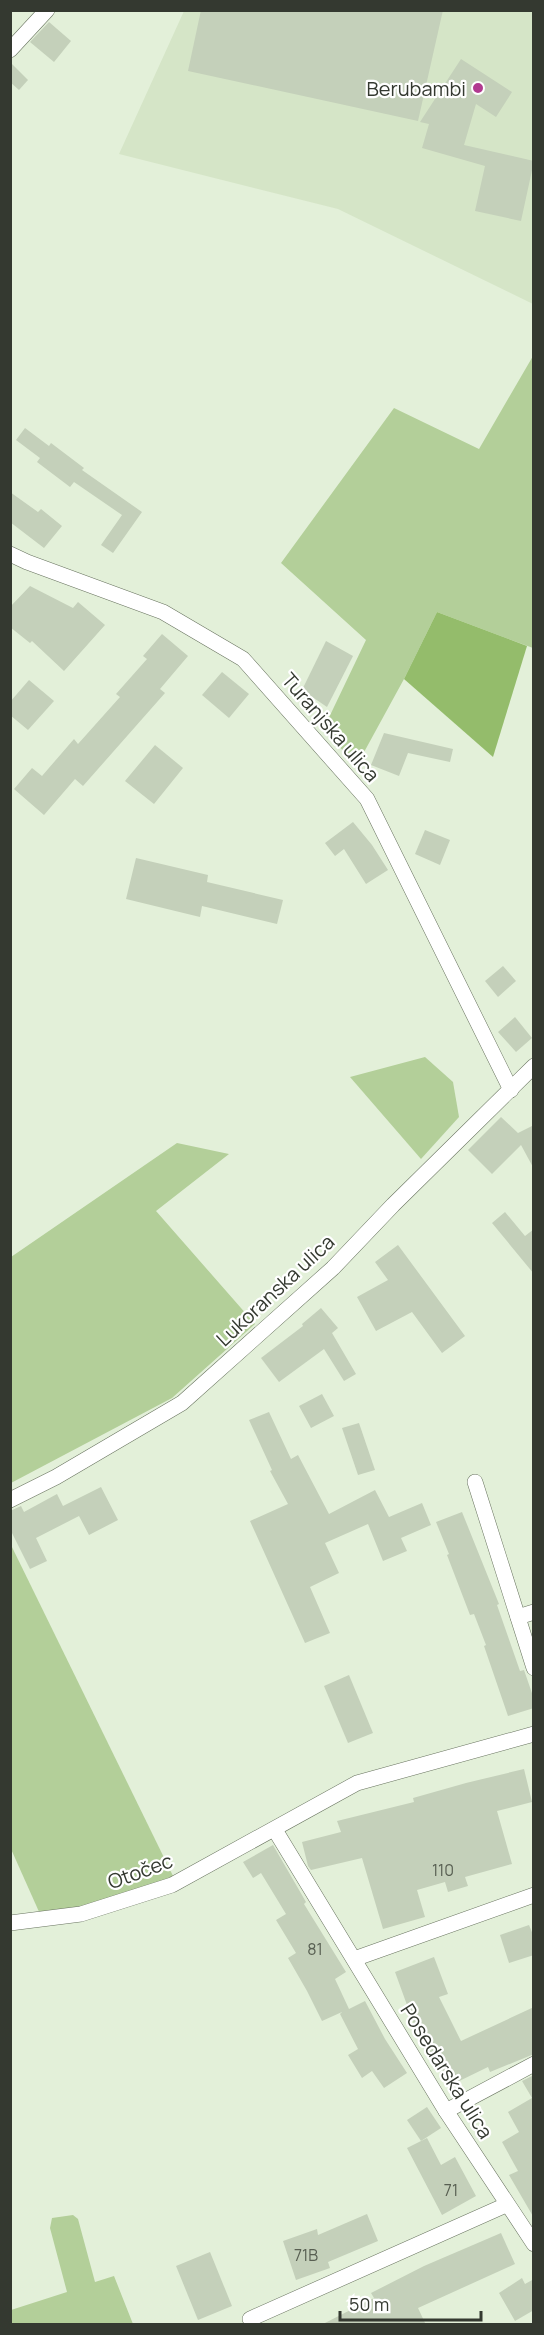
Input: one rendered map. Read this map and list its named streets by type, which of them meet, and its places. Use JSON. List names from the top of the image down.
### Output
{
  "streets": {
    "street": [
      "Turanjska ulica",
      "Lukoranska ulica",
      "Otočec",
      "Posedarska ulica"
    ]
  },
  "crossings": [
    ["Turanjska ulica", "Lukoranska ulica"],
    ["Otočec", "Posedarska ulica"]
  ],
  "places": ["Berubambi"],
  "house_numbers": [
    "110",
    "81",
    "71",
    "71B"
  ],
  "scale_bar": "50 m"
}
